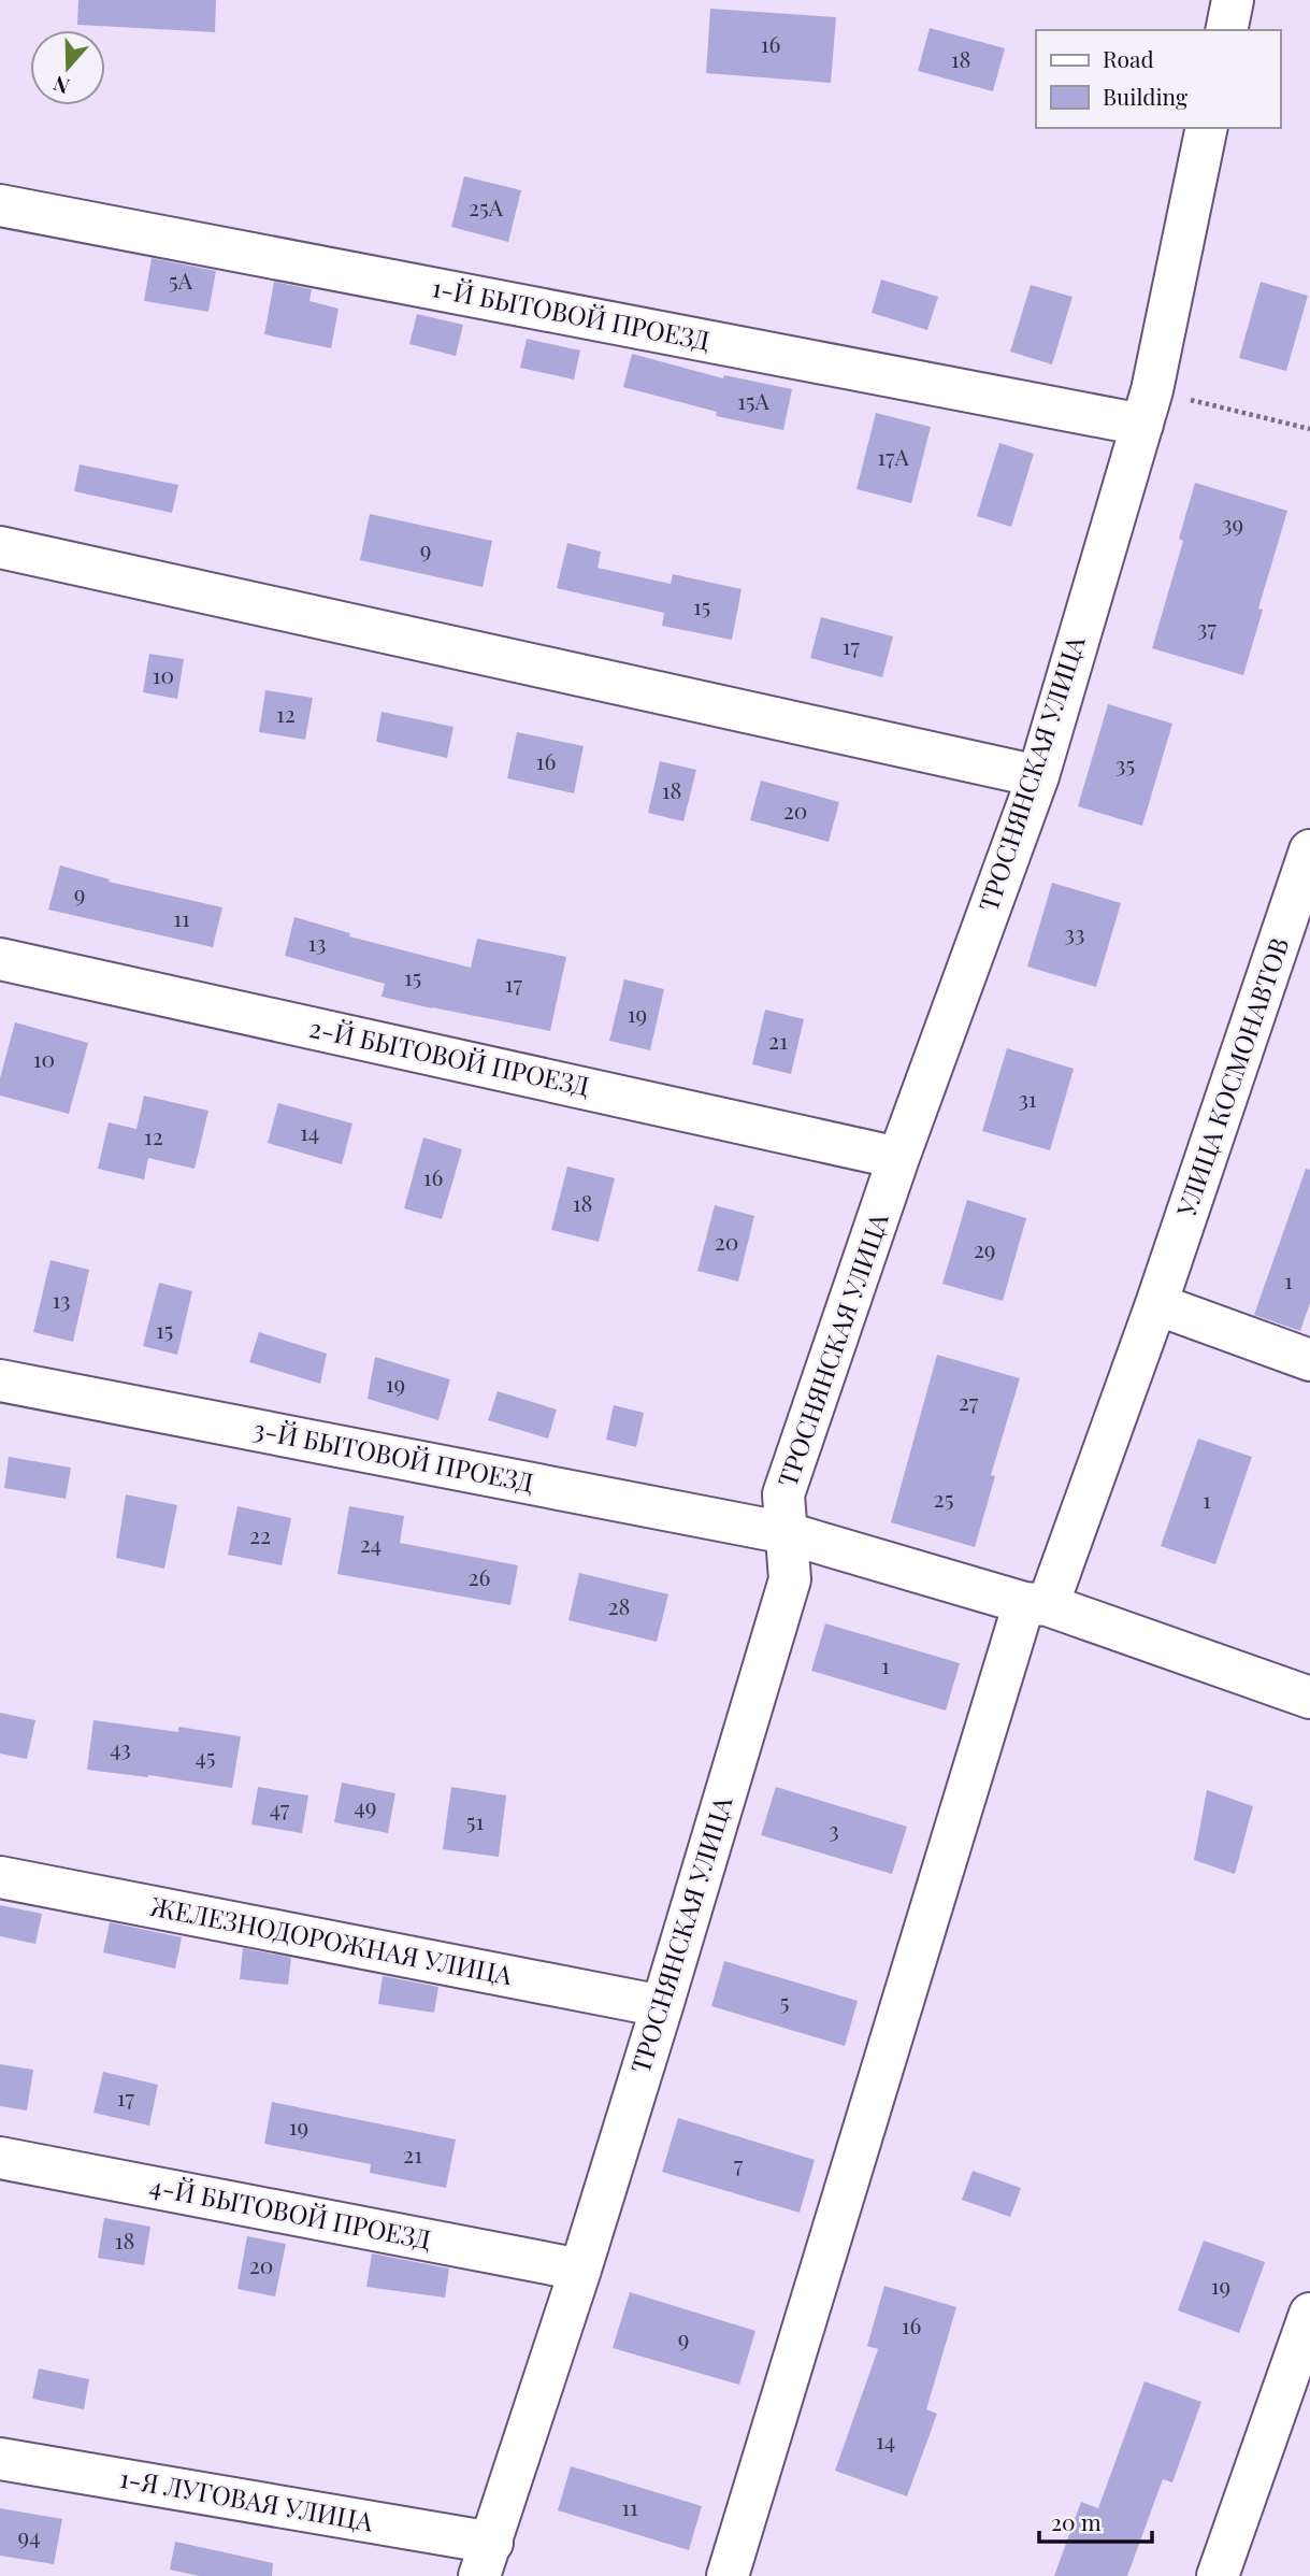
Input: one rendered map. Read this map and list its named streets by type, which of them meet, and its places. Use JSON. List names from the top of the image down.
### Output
{
  "streets": {
    "street": [
      "1-Й БЫТОВОЙ ПРОЕЗД",
      "ТРОСНЯНСКАЯ УЛИЦА",
      "2-Й БЫТОВОЙ ПРОЕЗД",
      "УЛИЦА КОСМОНАВТОВ",
      "3-Й БЫТОВОЙ ПРОЕЗД",
      "ЖЕЛЕЗНОДОРОЖНАЯ УЛИЦА",
      "4-Й БЫТОВОЙ ПРОЕЗД",
      "1-Я ЛУГОВАЯ УЛИЦА"
    ]
  },
  "crossings": [
    ["1-Й БЫТОВОЙ ПРОЕЗД", "ТРОСНЯНСКАЯ УЛИЦА"],
    ["ТРОСНЯНСКАЯ УЛИЦА", "2-Й БЫТОВОЙ ПРОЕЗД"],
    ["ТРОСНЯНСКАЯ УЛИЦА", "3-Й БЫТОВОЙ ПРОЕЗД"],
    ["ТРОСНЯНСКАЯ УЛИЦА", "ЖЕЛЕЗНОДОРОЖНАЯ УЛИЦА"],
    ["ТРОСНЯНСКАЯ УЛИЦА", "4-Й БЫТОВОЙ ПРОЕЗД"],
    ["ТРОСНЯНСКАЯ УЛИЦА", "1-Я ЛУГОВАЯ УЛИЦА"],
    ["УЛИЦА КОСМОНАВТОВ", "3-Й БЫТОВОЙ ПРОЕЗД"]
  ],
  "house_numbers": [
    "16",
    "18",
    "25А",
    "5А",
    "15А",
    "17А",
    "39",
    "9",
    "15",
    "37",
    "17",
    "10",
    "12",
    "16",
    "35",
    "18",
    "20",
    "9",
    "11",
    "33",
    "13",
    "15",
    "17",
    "19",
    "21",
    "10",
    "31",
    "14",
    "12",
    "16",
    "18",
    "20",
    "29",
    "1",
    "13",
    "15",
    "19",
    "27",
    "25",
    "1",
    "22",
    "24",
    "26",
    "28",
    "1",
    "43",
    "45",
    "49",
    "47",
    "51",
    "3",
    "5",
    "17",
    "19",
    "21",
    "7",
    "18",
    "20",
    "19",
    "16",
    "9",
    "14",
    "11",
    "94"
  ],
  "legend": ["Road", "Building"],
  "scale_bar": "20 m",
  "north": "bottom"
}
